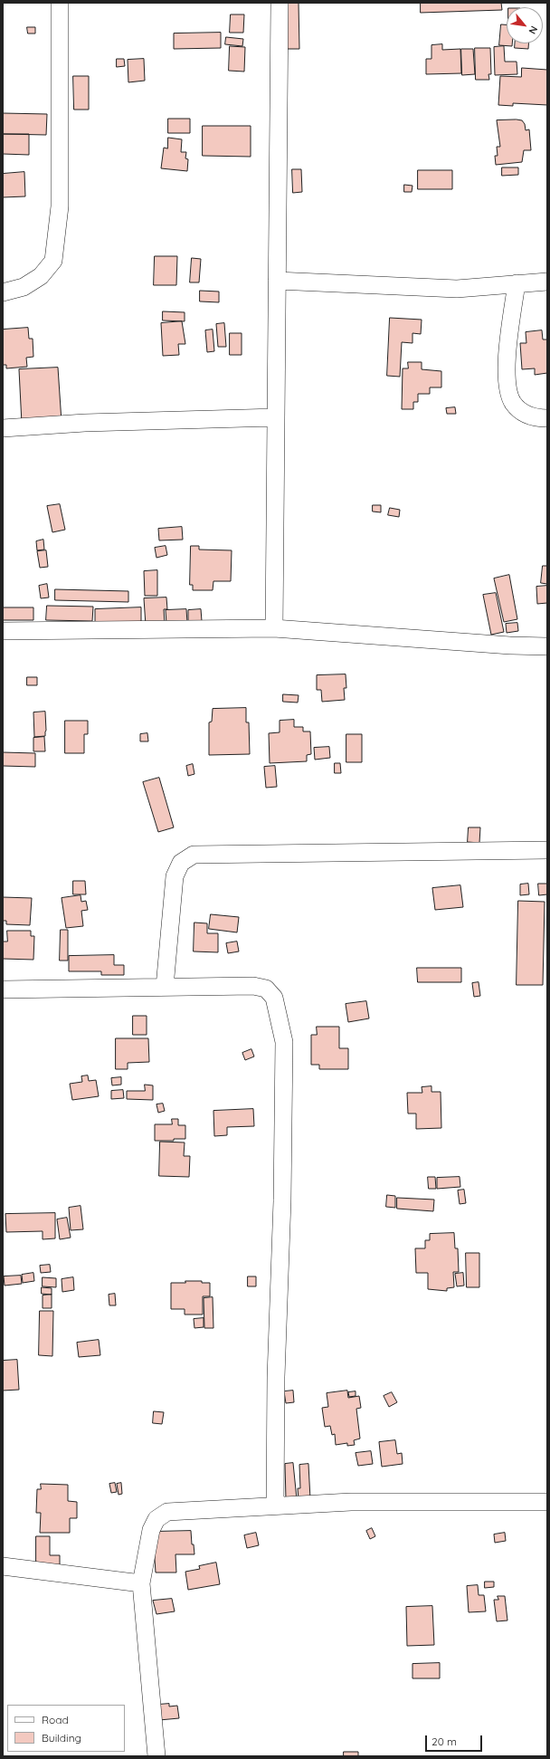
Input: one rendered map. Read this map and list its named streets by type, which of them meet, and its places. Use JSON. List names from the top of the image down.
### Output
{
  "legend": ["Road", "Building"],
  "scale_bar": "20 m",
  "north": "bottom right"
}
